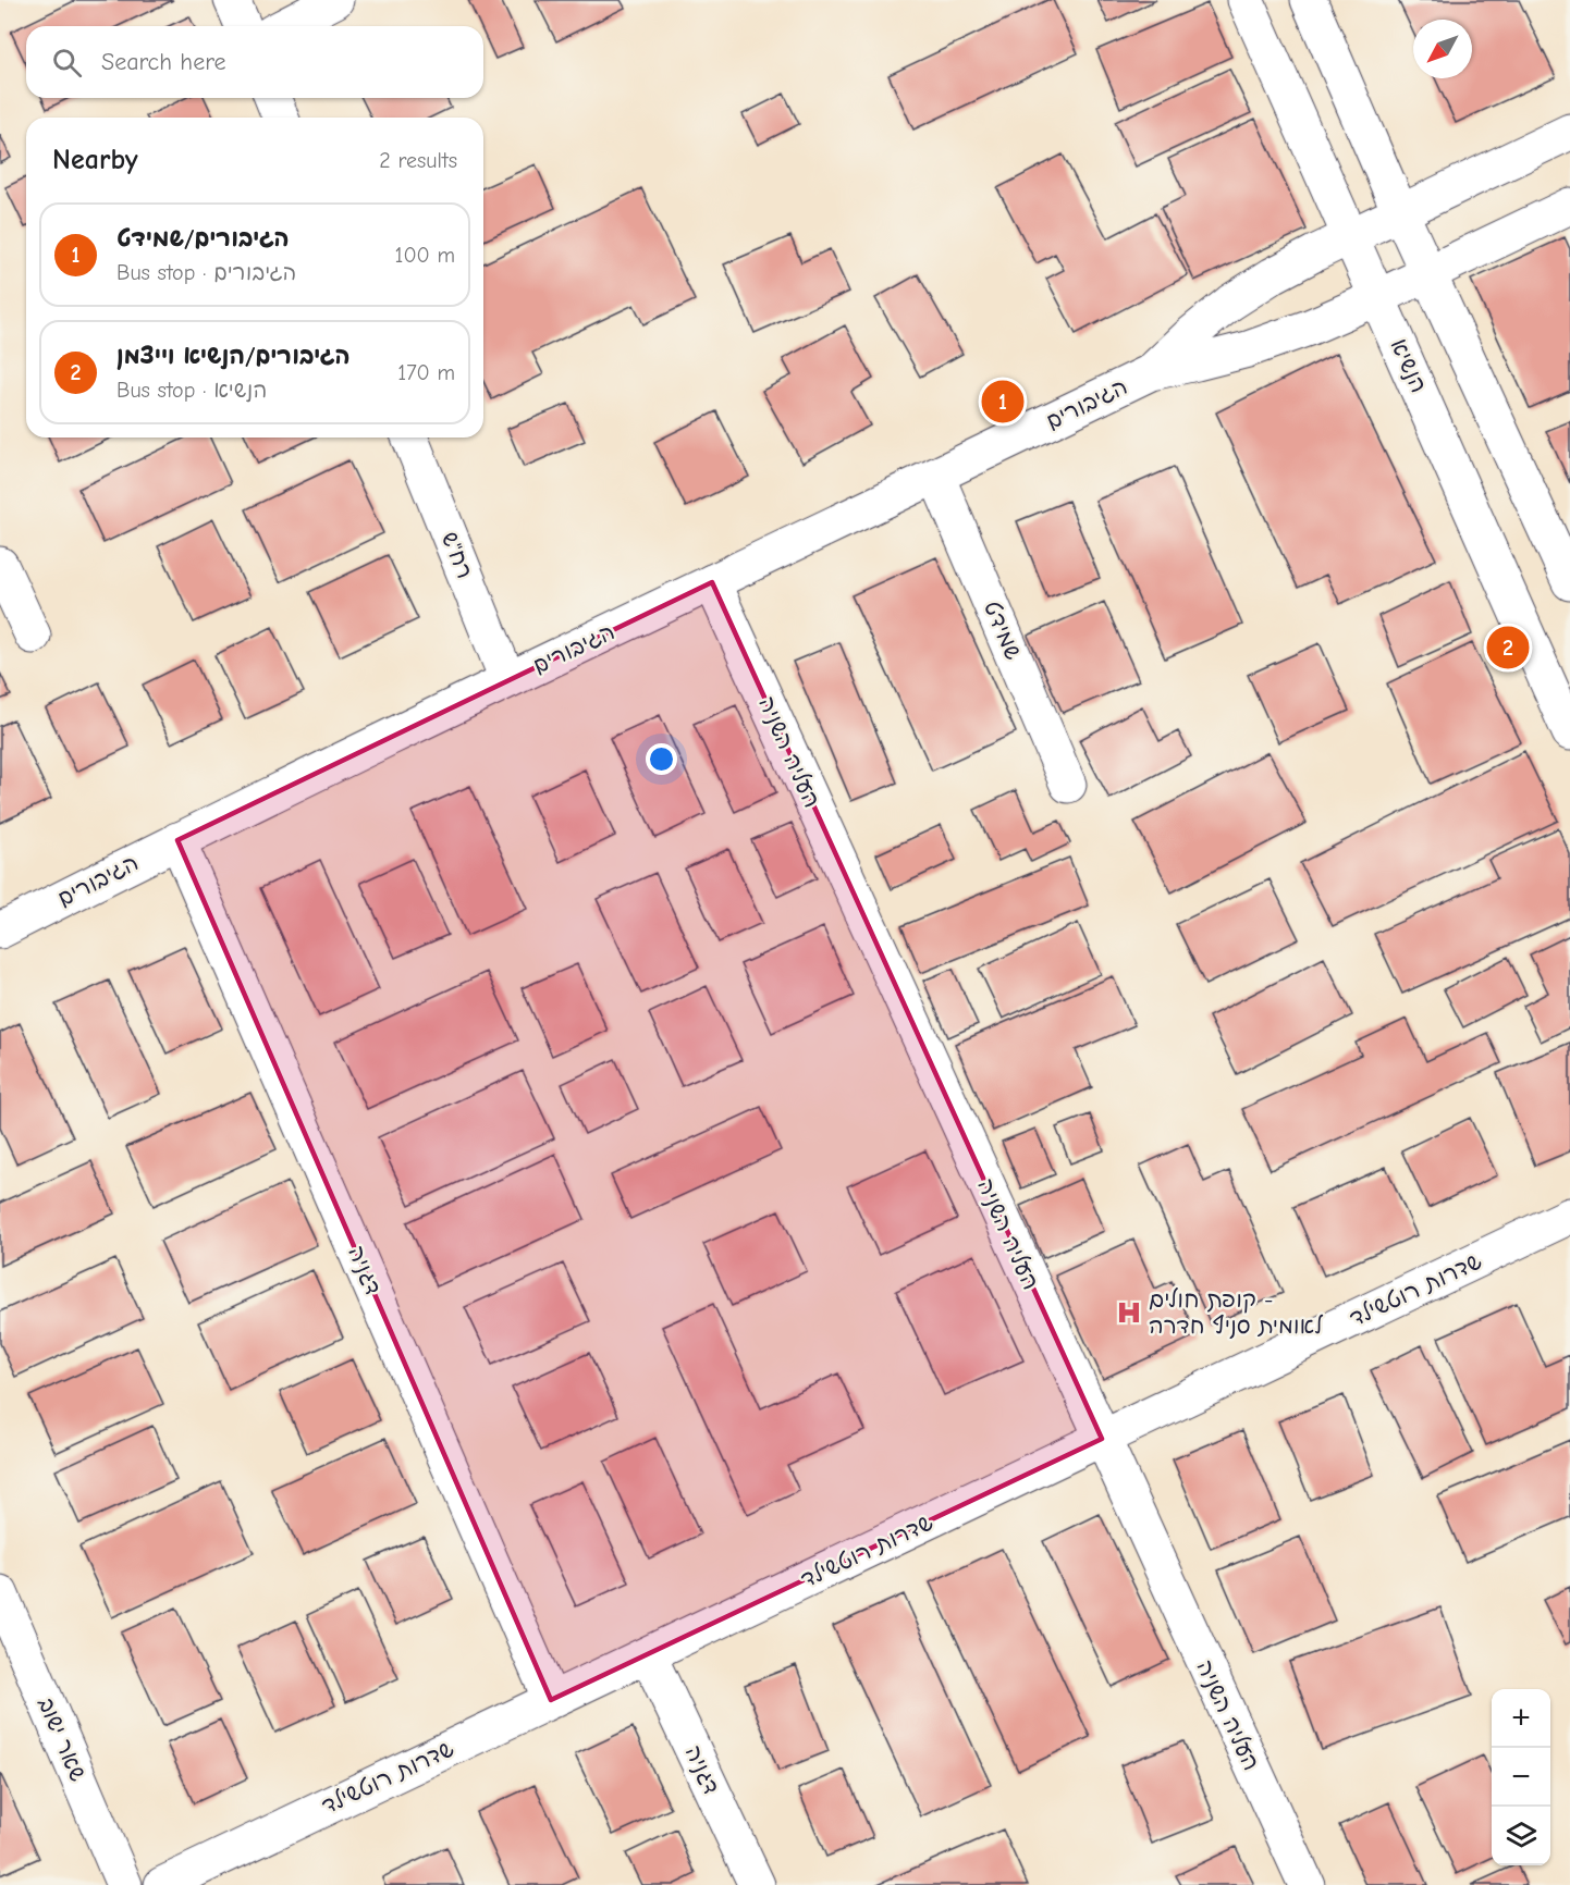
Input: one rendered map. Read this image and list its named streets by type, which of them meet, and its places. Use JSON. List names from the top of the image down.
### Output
{
  "streets": {
    "street": [
      "הנשיא",
      "הגיבורים",
      "רח\"ש",
      "שמידט",
      "העליה השניה",
      "דגניה",
      "שדרות רוטשילד",
      "שאר ישוב"
    ]
  },
  "crossings": [
    ["הנשיא", "הגיבורים"],
    ["הגיבורים", "רח\"ש"],
    ["הגיבורים", "שמידט"],
    ["הגיבורים", "העליה השניה"],
    ["הגיבורים", "דגניה"],
    ["העליה השניה", "שדרות רוטשילד"],
    ["דגניה", "שדרות רוטשילד"]
  ],
  "places": {
    "hospital": ["קופת חולים - לאומית סניף חדרה"]
  },
  "north": "bottom left",
  "page": {
    "search": "Search here",
    "heading": ["Nearby", "2 results"],
    "list": [
      {
        "mark": "1",
        "name": "הגיבורים/שמידט",
        "note": "Bus stop · הגיבורים",
        "value": "100 m"
      },
      {
        "mark": "2",
        "name": "הגיבורים/הנשיא וייצמן",
        "note": "Bus stop · הנשיא",
        "value": "170 m"
      }
    ],
    "pins": ["1", "2"],
    "map_buttons": ["+", "−"]
  }
}
